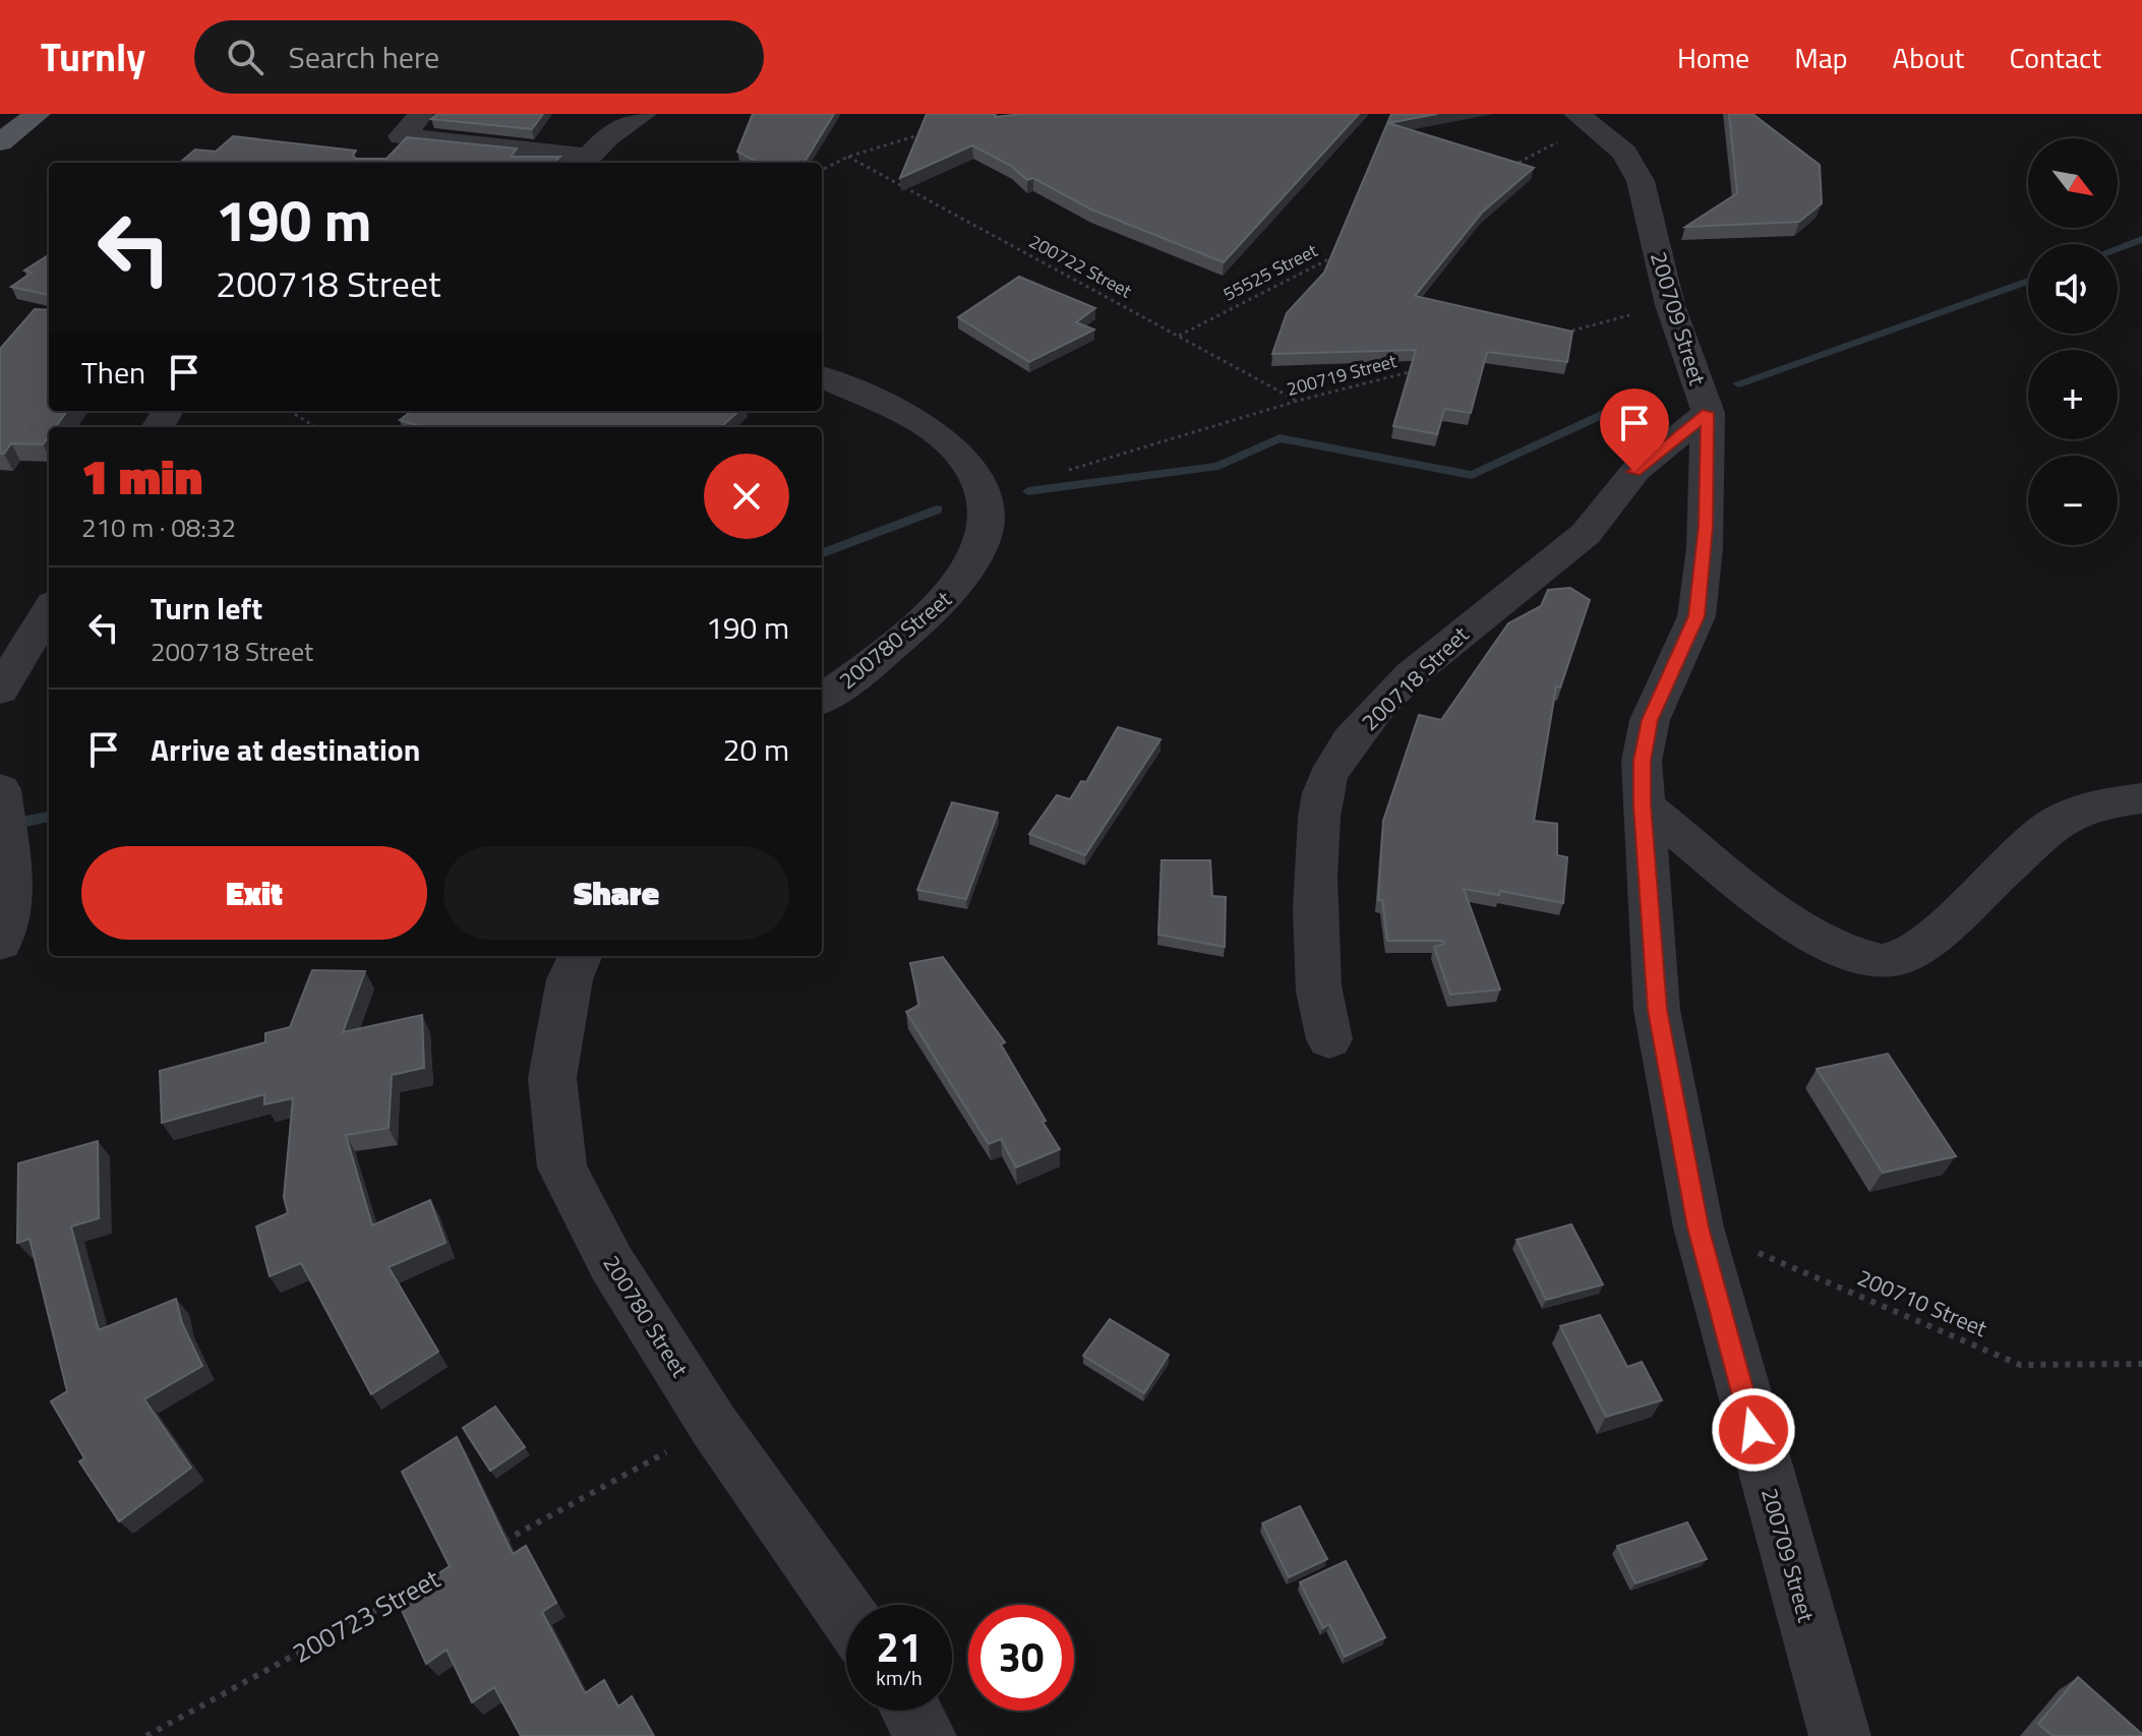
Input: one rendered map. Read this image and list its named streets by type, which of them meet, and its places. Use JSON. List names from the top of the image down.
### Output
{
  "streets": {
    "street": ["200709 Street", "200780 Street", "200718 Street"],
    "path": [
      "200722 Street",
      "55525 Street",
      "200719 Street",
      "200710 Street",
      "200723 Street"
    ]
  },
  "crossings": [
    ["200722 Street", "55525 Street"],
    ["200722 Street", "200719 Street"],
    ["200709 Street", "200718 Street"],
    ["200709 Street", "200710 Street"]
  ],
  "north": "bottom right",
  "page": {
    "header": "Turnly",
    "search": "Search here",
    "nav": [
      "Home",
      "Map",
      "About",
      "Contact"
    ],
    "map_buttons": ["+", "−"],
    "turn": ["190 m", "200718 Street"],
    "then": "Then",
    "heading": ["1 min", "210 m · 08:32"],
    "list": [
      {
        "name": "Turn left",
        "note": "200718 Street",
        "value": "190 m"
      },
      {
        "name": "Arrive at destination",
        "value": "20 m"
      }
    ],
    "buttons": ["Exit", "Share"],
    "speed": "21 km/h",
    "limit": "30"
  }
}
